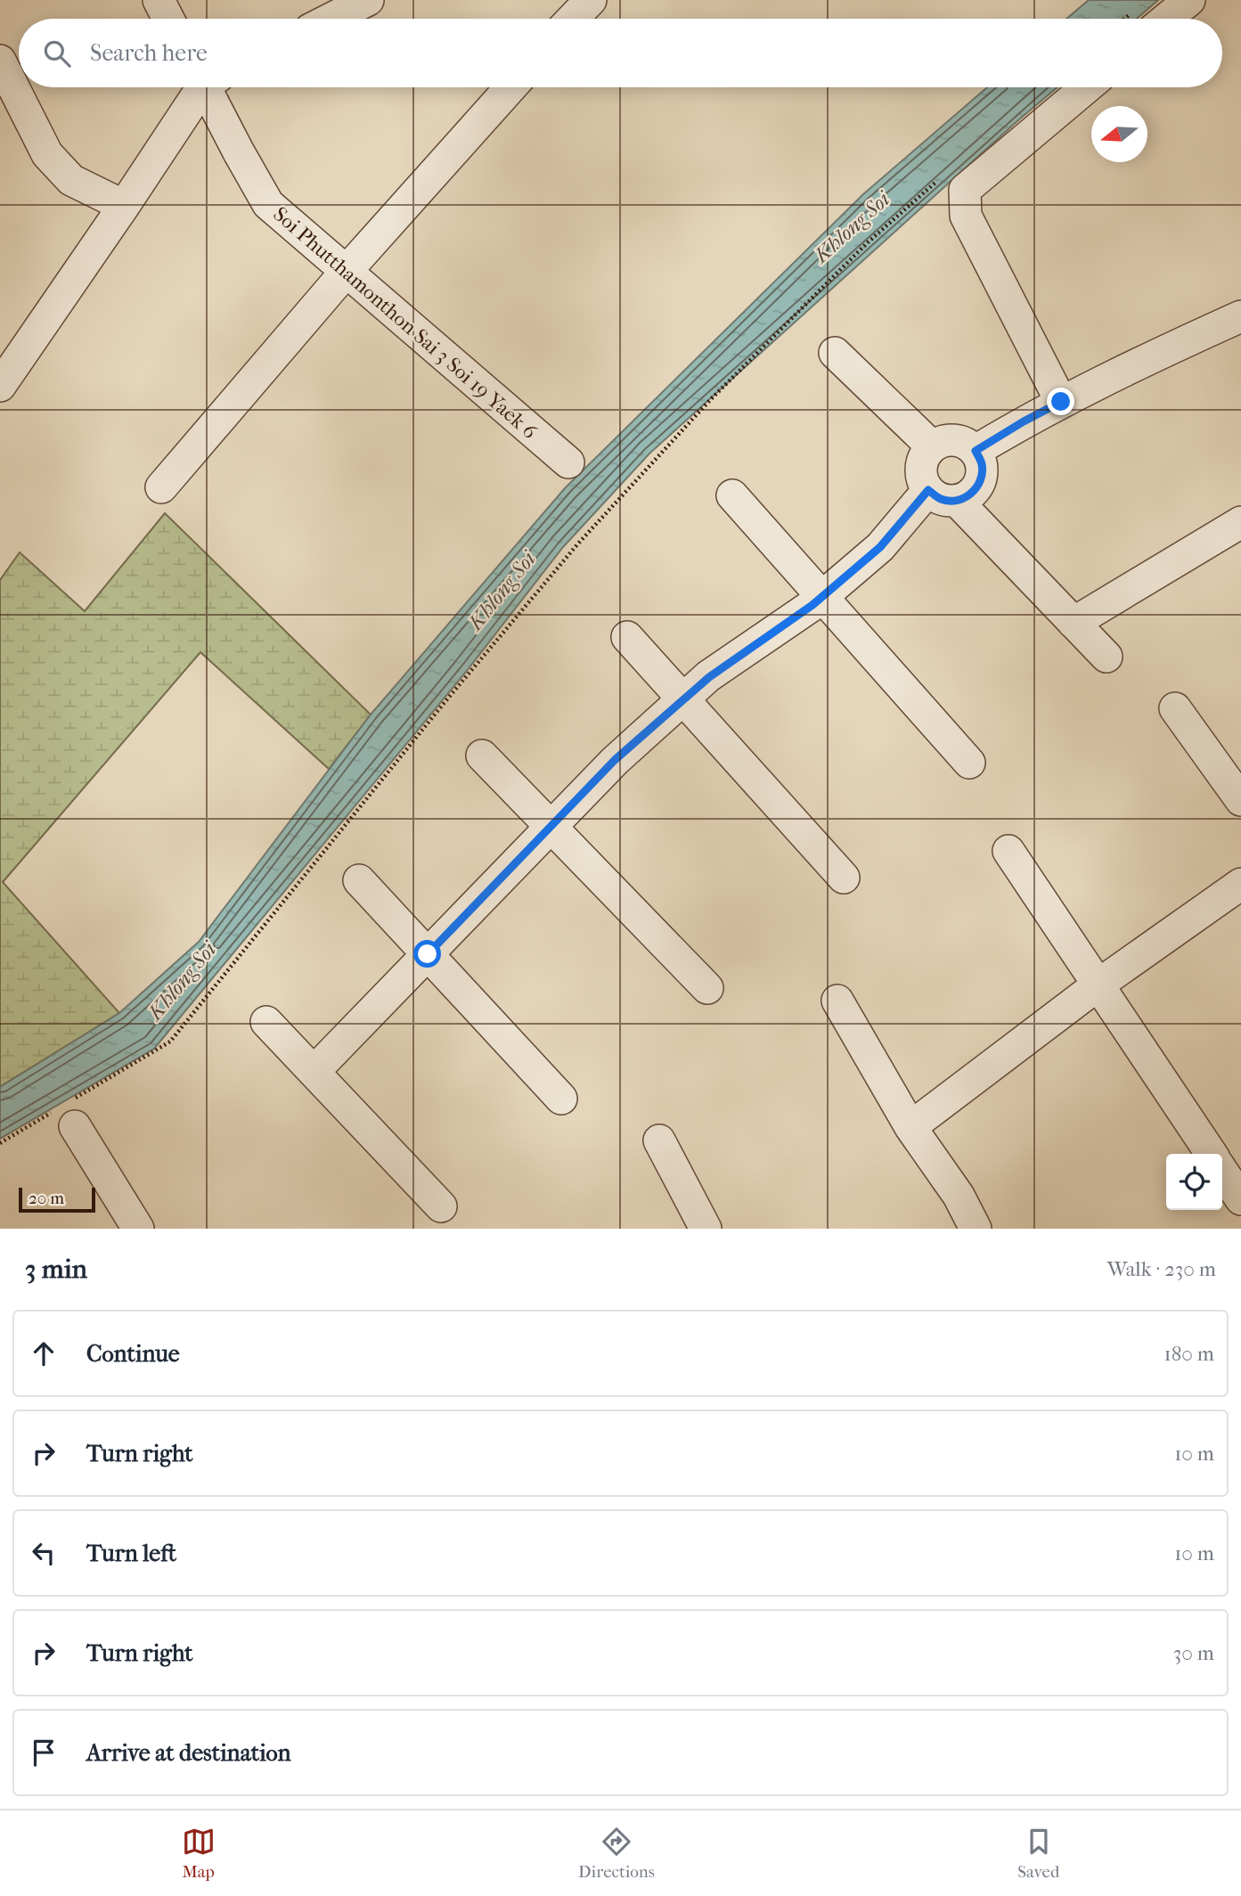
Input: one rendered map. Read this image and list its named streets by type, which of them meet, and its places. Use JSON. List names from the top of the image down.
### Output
{
  "streets": {
    "street": ["Soi Phutthamonthon Sai 3 Soi 19 Yaek 6"]
  },
  "water": ["Khlong Soi"],
  "scale_bar": "20 m",
  "north": "left",
  "page": {
    "search": "Search here",
    "scale": "20 m",
    "heading": ["3 min", "Walk · 230 m"],
    "list": [
      ["Continue", "180 m"],
      ["Turn right", "10 m"],
      ["Turn left", "10 m"],
      ["Turn right", "30 m"],
      "Arrive at destination"
    ],
    "nav": ["Map", "Directions", "Saved"]
  }
}
